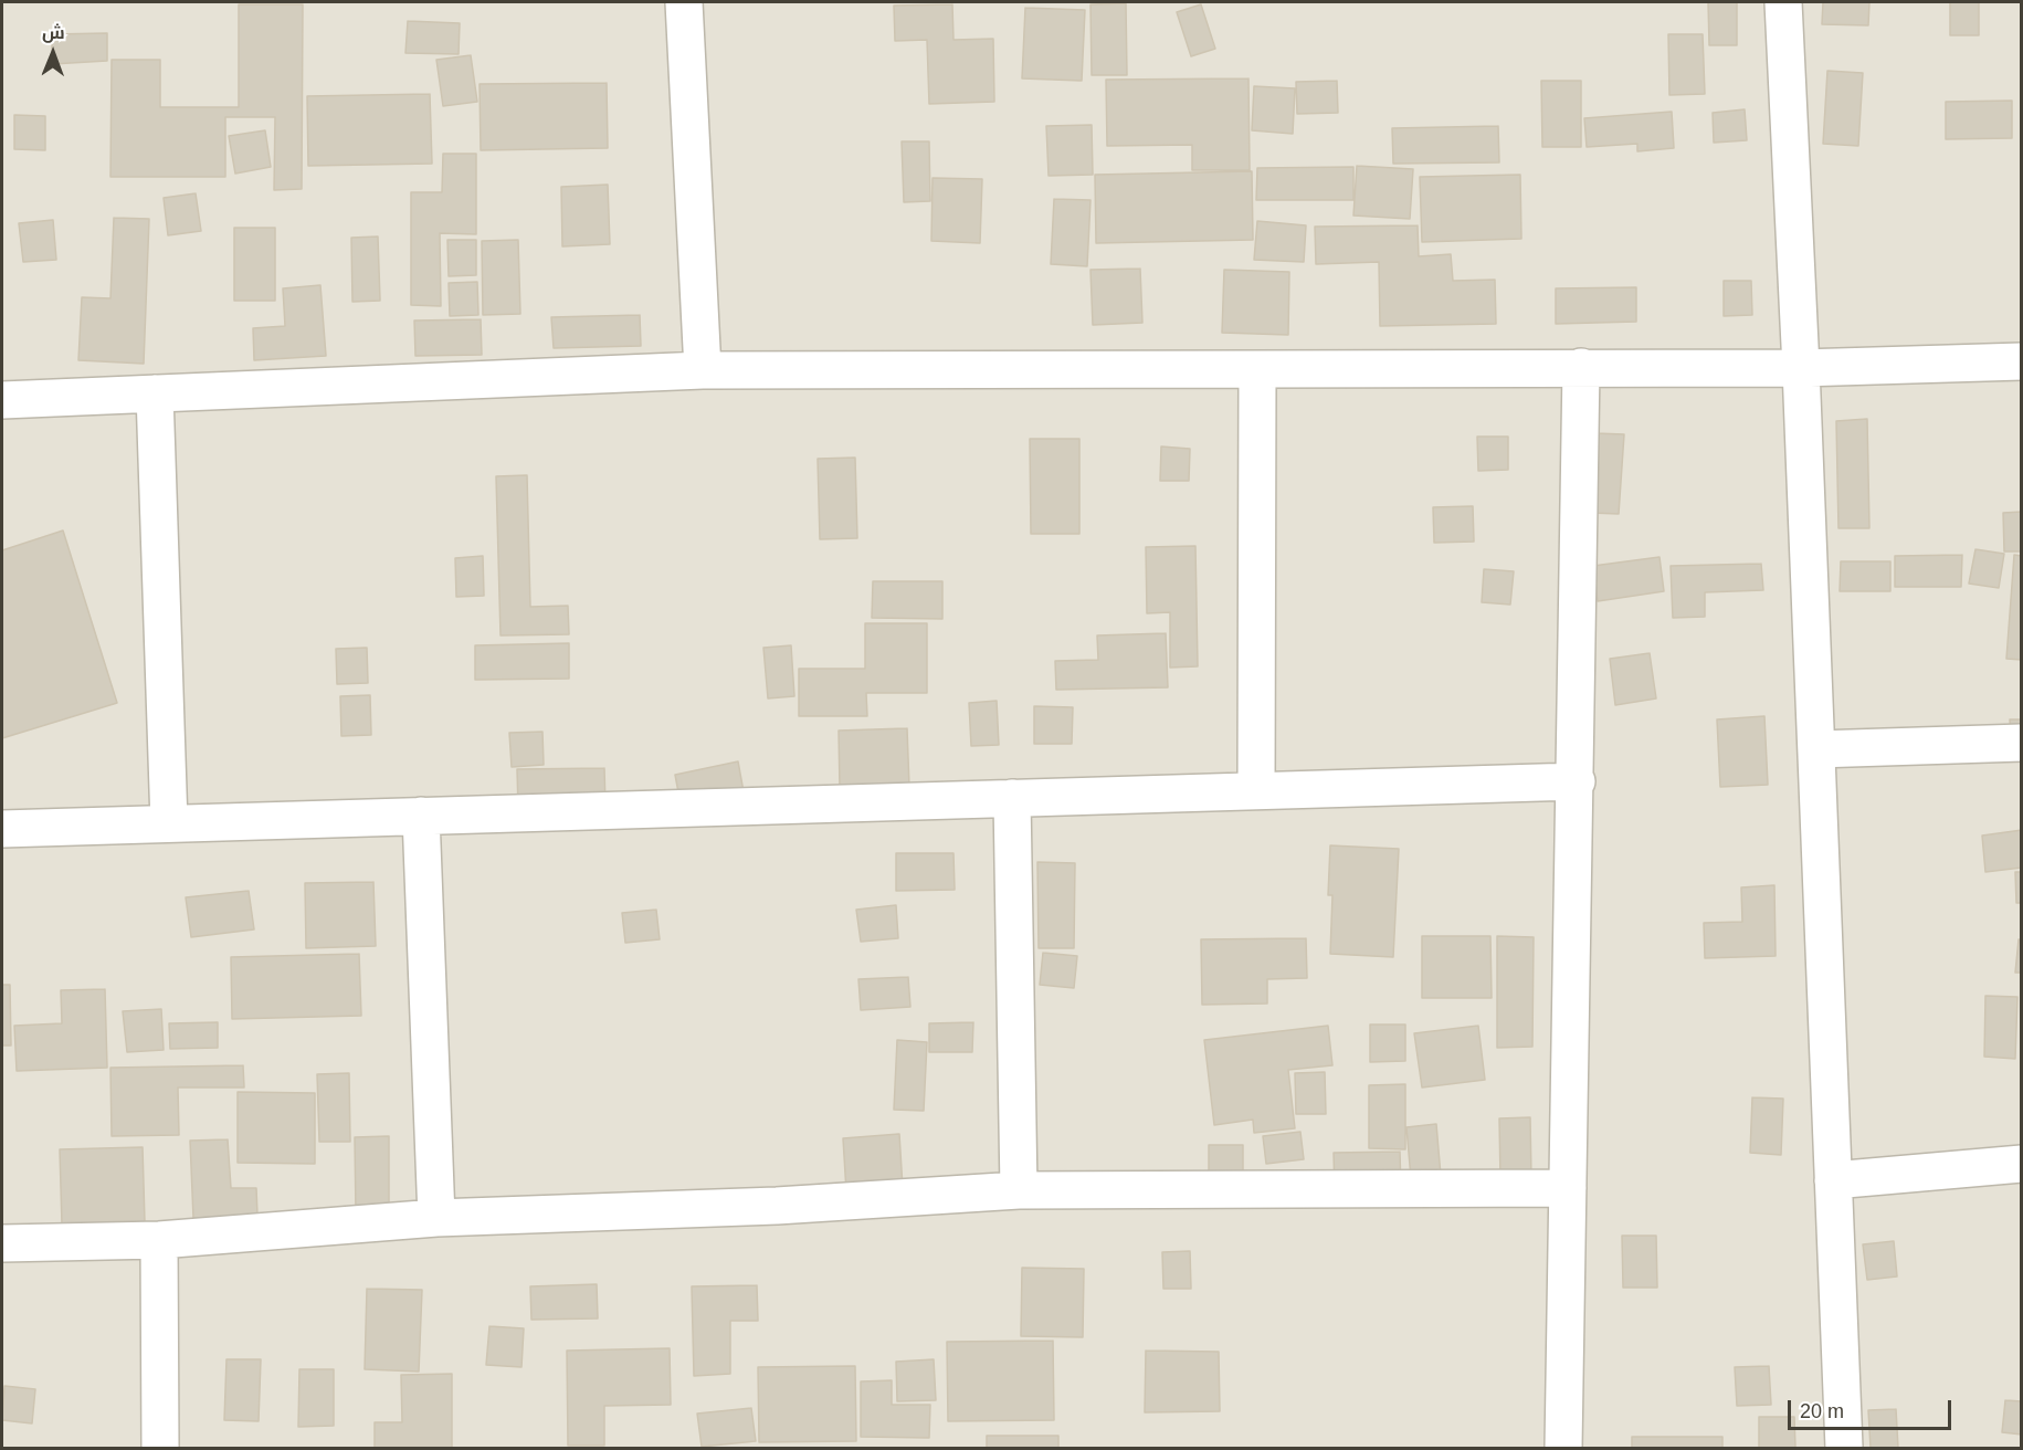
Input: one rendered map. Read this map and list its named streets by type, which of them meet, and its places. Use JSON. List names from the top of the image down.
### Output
{
  "scale_bar": "20 m",
  "north": "top"
}
